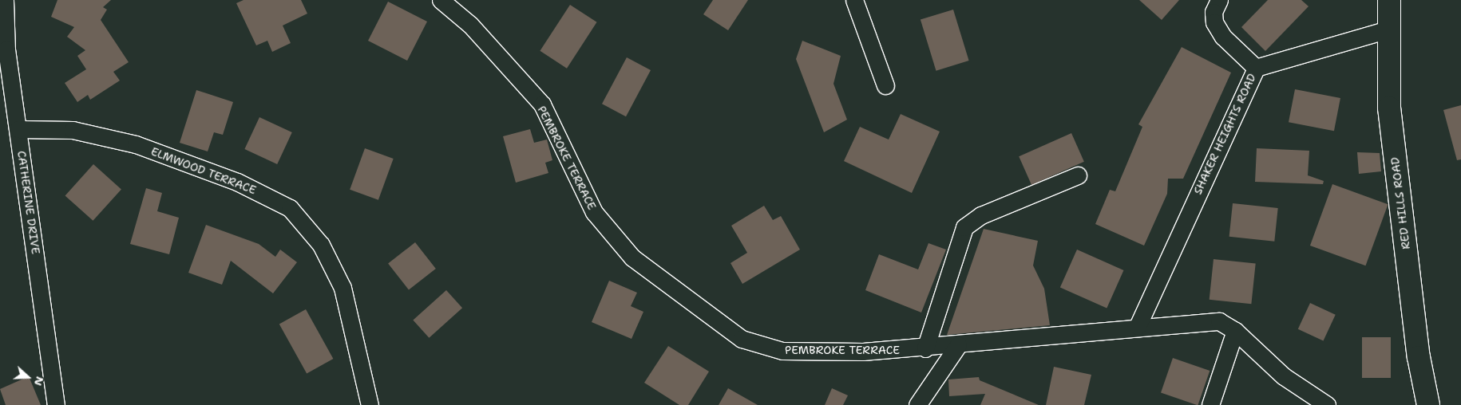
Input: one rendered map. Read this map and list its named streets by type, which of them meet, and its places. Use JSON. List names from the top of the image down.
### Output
{
  "streets": {
    "main road": ["RED HILLS ROAD"],
    "street": [
      "SHAKER HEIGHTS ROAD",
      "PEMBROKE TERRACE",
      "ELMWOOD TERRACE",
      "CATHERINE DRIVE"
    ]
  },
  "crossings": [
    ["SHAKER HEIGHTS ROAD", "PEMBROKE TERRACE"],
    ["SHAKER HEIGHTS ROAD", "RED HILLS ROAD"],
    ["ELMWOOD TERRACE", "CATHERINE DRIVE"]
  ],
  "north": "right"
}
